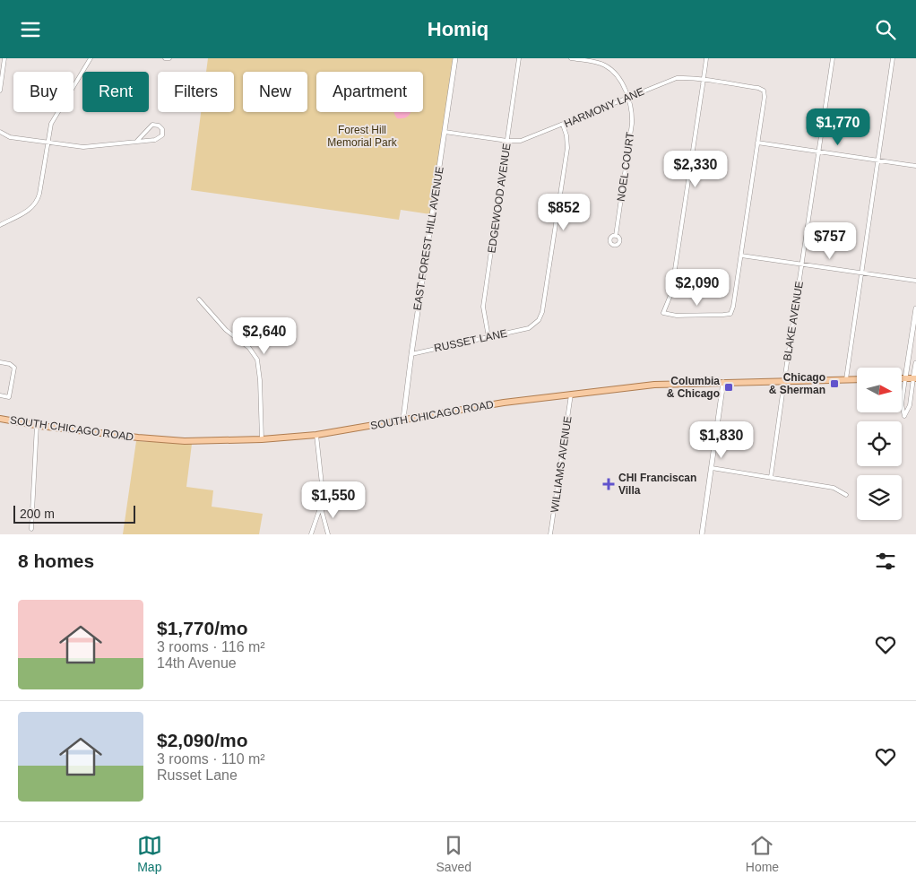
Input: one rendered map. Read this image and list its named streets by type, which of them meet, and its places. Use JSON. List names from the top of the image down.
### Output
{
  "streets": {
    "main road": ["SOUTH CHICAGO ROAD"],
    "street": [
      "HARMONY LANE",
      "NOEL COURT",
      "EDGEWOOD AVENUE",
      "EAST FOREST HILL AVENUE",
      "BLAKE AVENUE",
      "RUSSET LANE",
      "WILLIAMS AVENUE"
    ]
  },
  "crossings": [
    ["HARMONY LANE", "NOEL COURT"],
    ["HARMONY LANE", "EDGEWOOD AVENUE"],
    ["HARMONY LANE", "EAST FOREST HILL AVENUE"],
    ["HARMONY LANE", "RUSSET LANE"],
    ["EDGEWOOD AVENUE", "RUSSET LANE"],
    ["EAST FOREST HILL AVENUE", "RUSSET LANE"],
    ["EAST FOREST HILL AVENUE", "SOUTH CHICAGO ROAD"],
    ["BLAKE AVENUE", "SOUTH CHICAGO ROAD"],
    ["SOUTH CHICAGO ROAD", "WILLIAMS AVENUE"]
  ],
  "parks": ["Forest Hill Memorial Park"],
  "places": {
    "transit": ["Chicago & Sherman", "Columbia & Chicago"],
    "health": ["CHI Franciscan Villa"]
  },
  "scale_bar": "200 m",
  "north": "right",
  "page": {
    "header": "Homiq",
    "chip": [
      "Buy",
      "Rent",
      "Filters",
      "New",
      "Apartment"
    ],
    "price": [
      "$1,770",
      "$2,330",
      "$852",
      "$757",
      "$2,090",
      "$2,640",
      "$1,830",
      "$1,550"
    ],
    "scale": "200 m",
    "heading": "8 homes",
    "list": [
      {
        "name": "$1,770/mo",
        "note": "3 rooms · 116 m² · 14th Avenue"
      },
      {
        "name": "$2,090/mo",
        "note": "3 rooms · 110 m² · Russet Lane"
      }
    ],
    "tabs": ["Map", "Saved", "Home"]
  }
}
